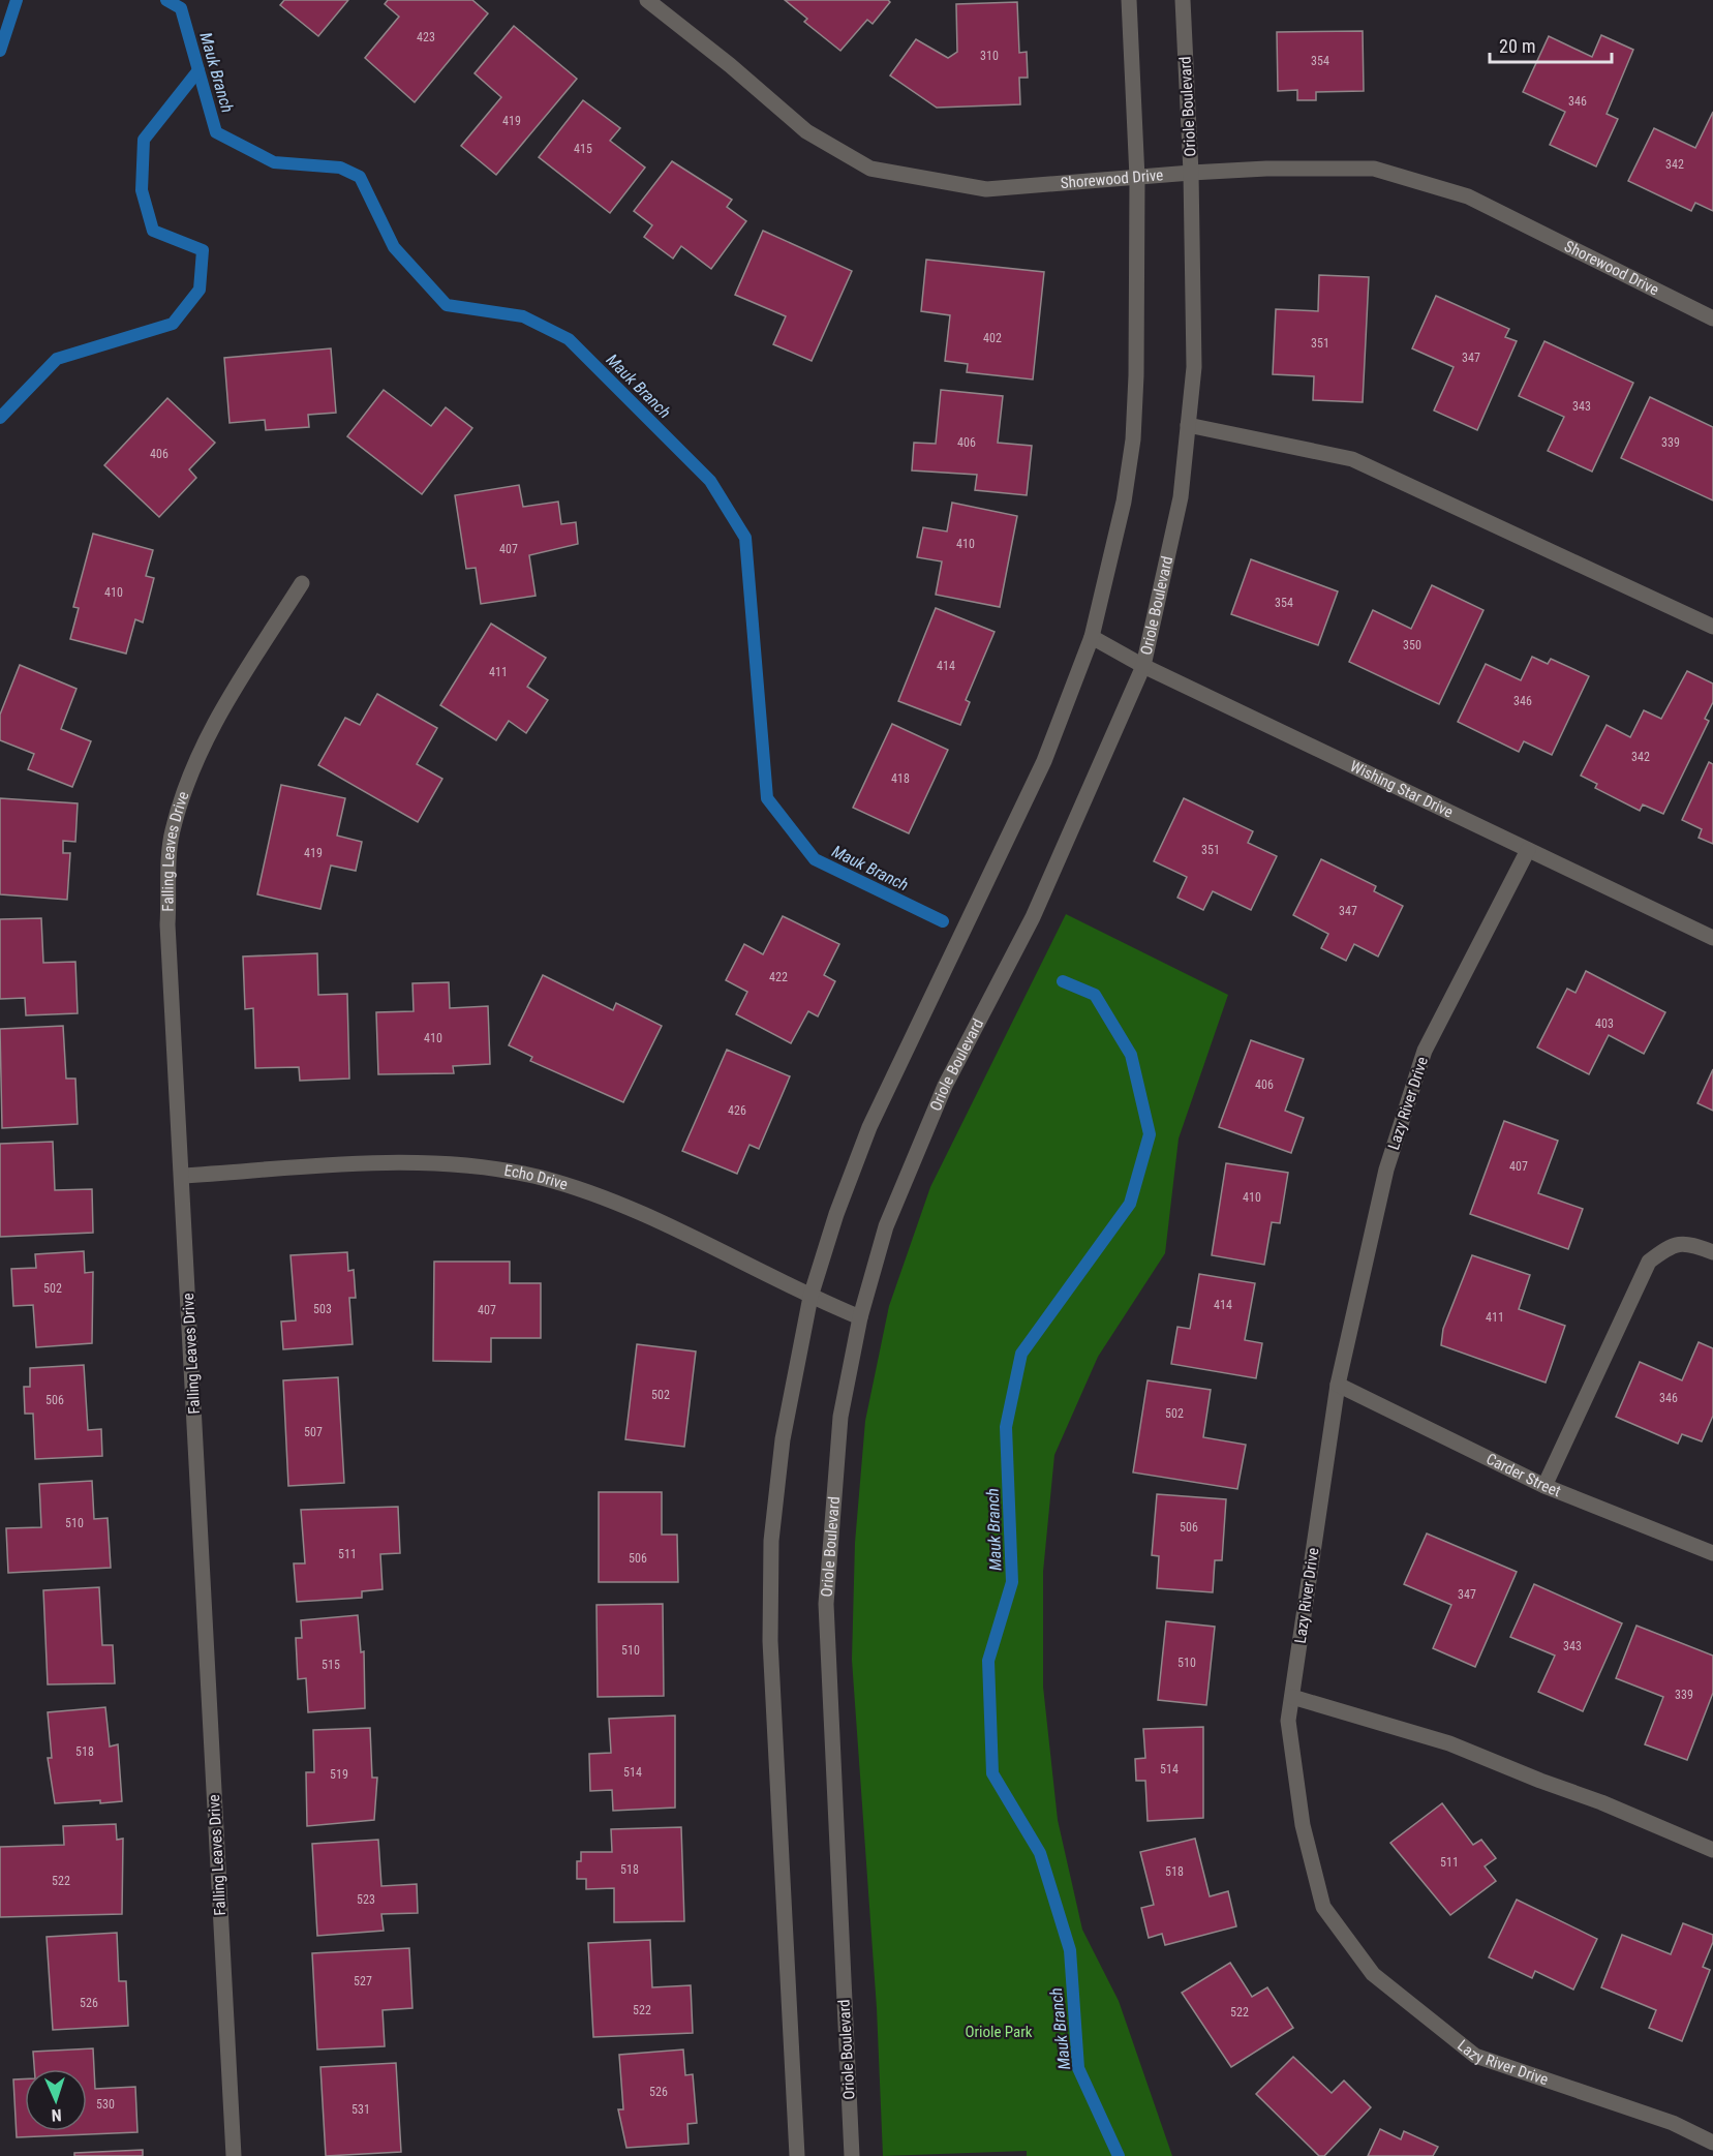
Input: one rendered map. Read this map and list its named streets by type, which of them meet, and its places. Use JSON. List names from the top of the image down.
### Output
{
  "streets": {
    "street": [
      "Oriole Boulevard",
      "Shorewood Drive",
      "Wishing Star Drive",
      "Falling Leaves Drive",
      "Lazy River Drive",
      "Echo Drive",
      "Carder Street"
    ]
  },
  "crossings": [
    ["Oriole Boulevard", "Shorewood Drive"],
    ["Oriole Boulevard", "Wishing Star Drive"],
    ["Oriole Boulevard", "Echo Drive"],
    ["Wishing Star Drive", "Lazy River Drive"],
    ["Falling Leaves Drive", "Echo Drive"],
    ["Lazy River Drive", "Carder Street"]
  ],
  "water": ["Mauk Branch"],
  "parks": ["Oriole Park"],
  "house_numbers": [
    "423",
    "310",
    "354",
    "346",
    "419",
    "415",
    "342",
    "402",
    "351",
    "347",
    "343",
    "406",
    "339",
    "406",
    "410",
    "407",
    "410",
    "354",
    "350",
    "414",
    "411",
    "346",
    "342",
    "418",
    "351",
    "419",
    "347",
    "422",
    "403",
    "410",
    "406",
    "426",
    "407",
    "410",
    "502",
    "414",
    "503",
    "407",
    "411",
    "502",
    "346",
    "506",
    "502",
    "507",
    "510",
    "506",
    "511",
    "506",
    "347",
    "343",
    "510",
    "510",
    "515",
    "339",
    "518",
    "514",
    "514",
    "519",
    "511",
    "518",
    "518",
    "522",
    "523",
    "527",
    "526",
    "522",
    "522",
    "526",
    "530",
    "531"
  ],
  "scale_bar": "20 m",
  "north": "bottom"
}
